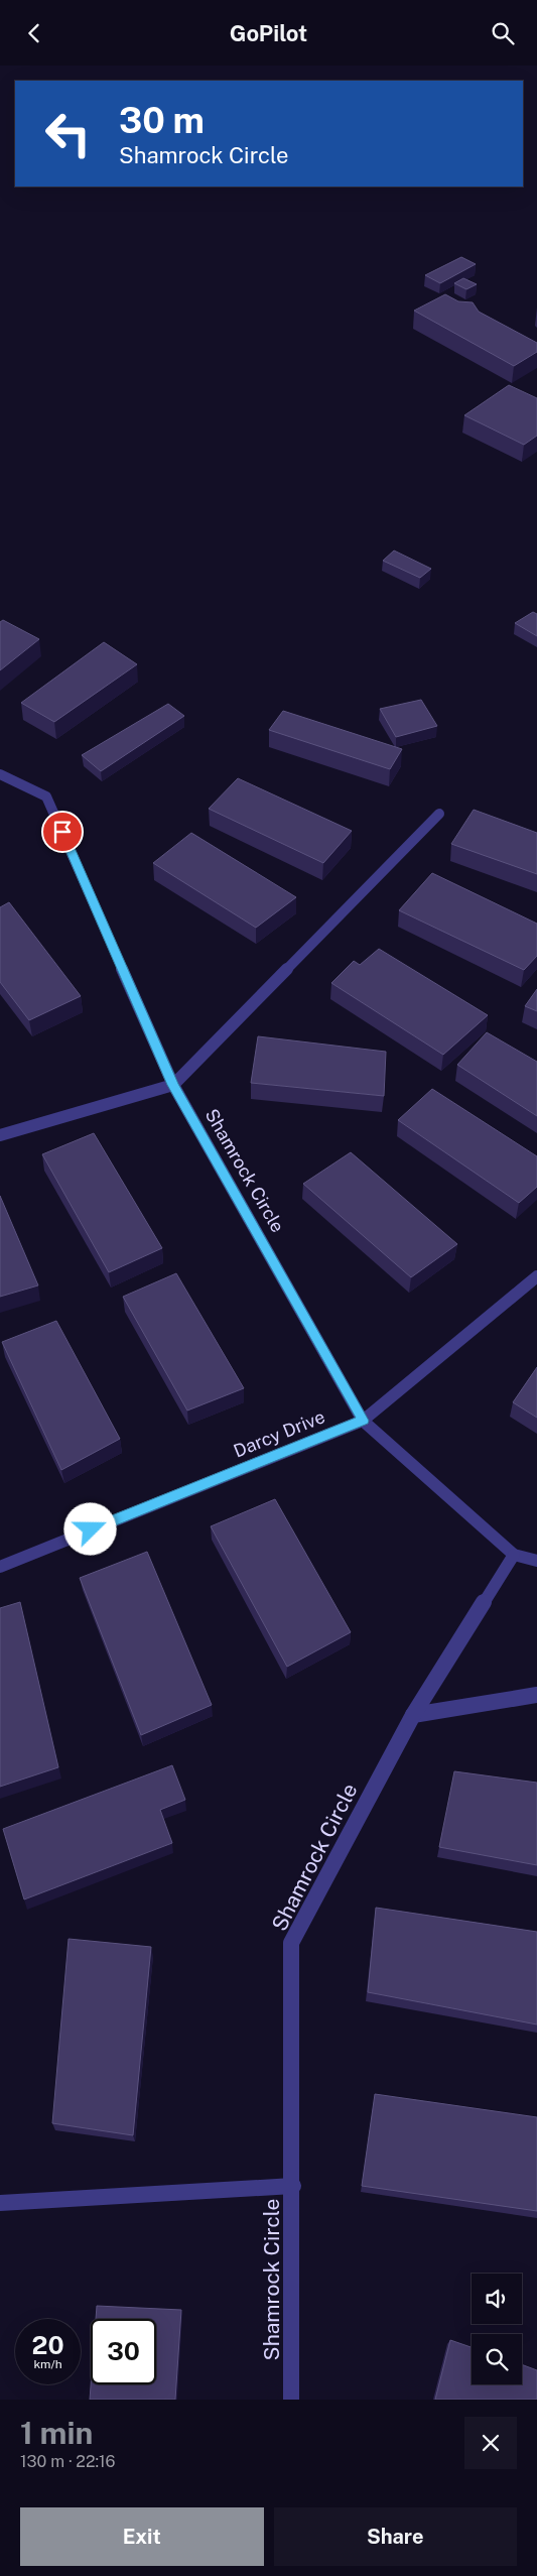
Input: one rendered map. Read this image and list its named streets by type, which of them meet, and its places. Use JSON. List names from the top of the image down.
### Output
{
  "streets": {
    "street": ["Shamrock Circle", "Darcy Drive"]
  },
  "crossings": [
    ["Shamrock Circle", "Darcy Drive"]
  ],
  "page": {
    "header": "GoPilot",
    "turn": ["30 m", "Shamrock Circle"],
    "speed": "20 km/h",
    "limit": "30",
    "heading": ["1 min", "130 m · 22:16"],
    "buttons": ["Exit", "Share"]
  }
}
